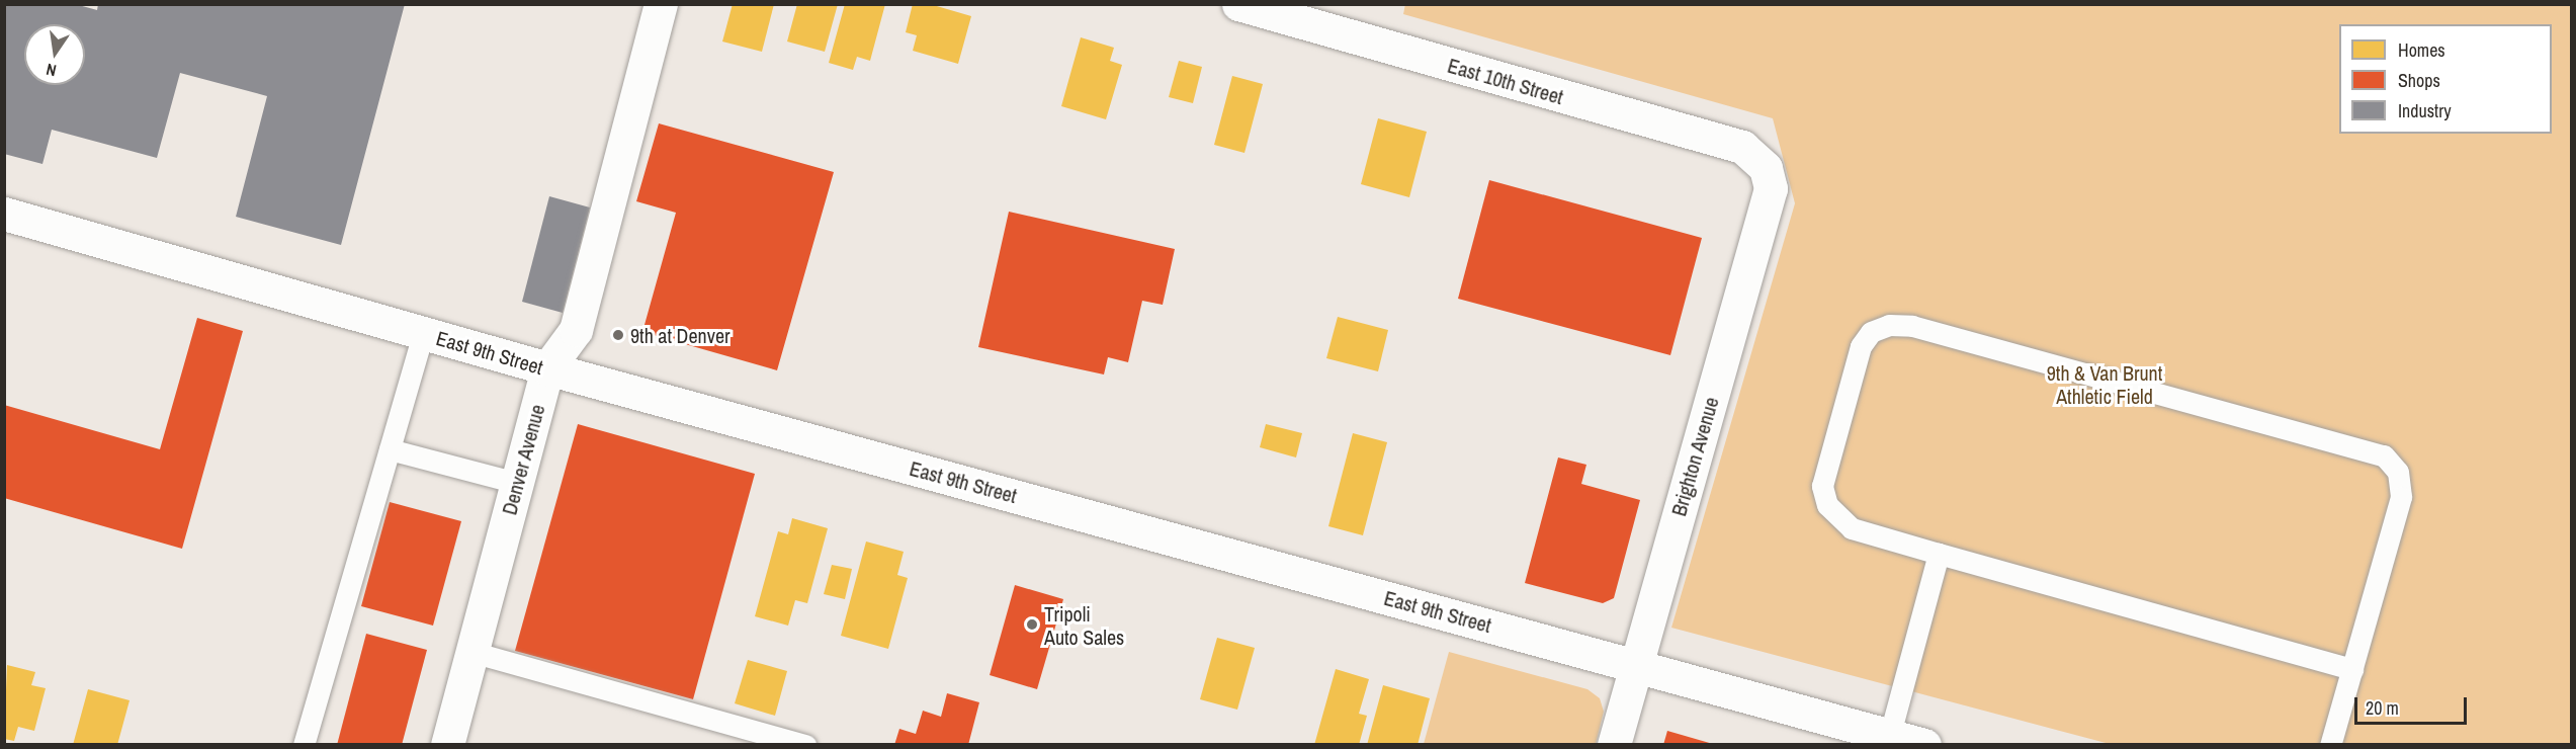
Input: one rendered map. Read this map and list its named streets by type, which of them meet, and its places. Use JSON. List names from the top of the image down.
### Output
{
  "streets": {
    "main road": [
      "East 10th Street",
      "East 9th Street",
      "Brighton Avenue",
      "Denver Avenue"
    ]
  },
  "crossings": [
    ["East 10th Street", "Brighton Avenue"],
    ["East 9th Street", "Brighton Avenue"],
    ["East 9th Street", "Denver Avenue"]
  ],
  "parks": ["9th & Van Brunt Athletic Field"],
  "places": ["9th at Denver", "Tripoli Auto Sales"],
  "legend": ["Homes", "Shops", "Industry"],
  "scale_bar": "20 m",
  "north": "bottom"
}
